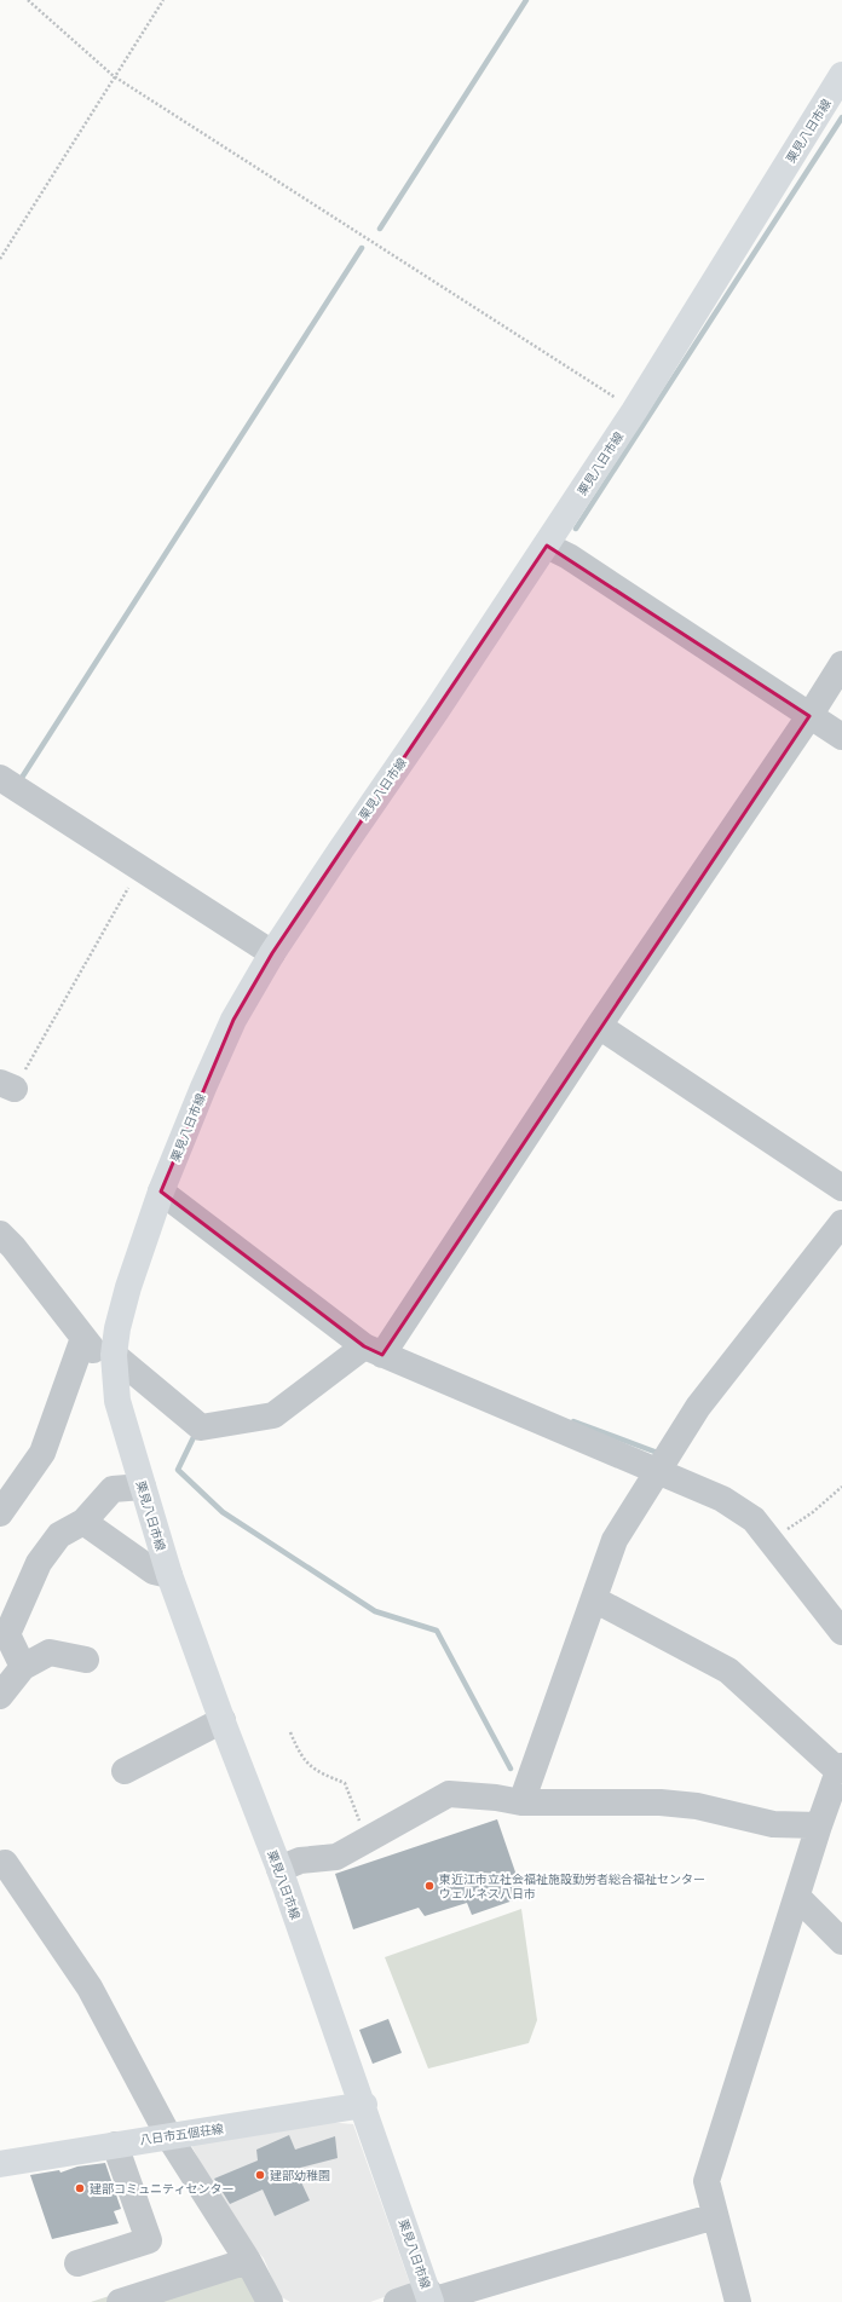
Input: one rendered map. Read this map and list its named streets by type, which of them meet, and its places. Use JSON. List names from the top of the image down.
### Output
{
  "streets": {
    "main road": ["栗見八日市線", "八日市五個荘線"]
  },
  "crossings": [
    ["栗見八日市線", "八日市五個荘線"]
  ],
  "places": ["東近江市立社会福祉施設勤労者総合福祉センター ウェルネス八日市", "建部幼稚園", "建部コミュニティセンター"]
}
